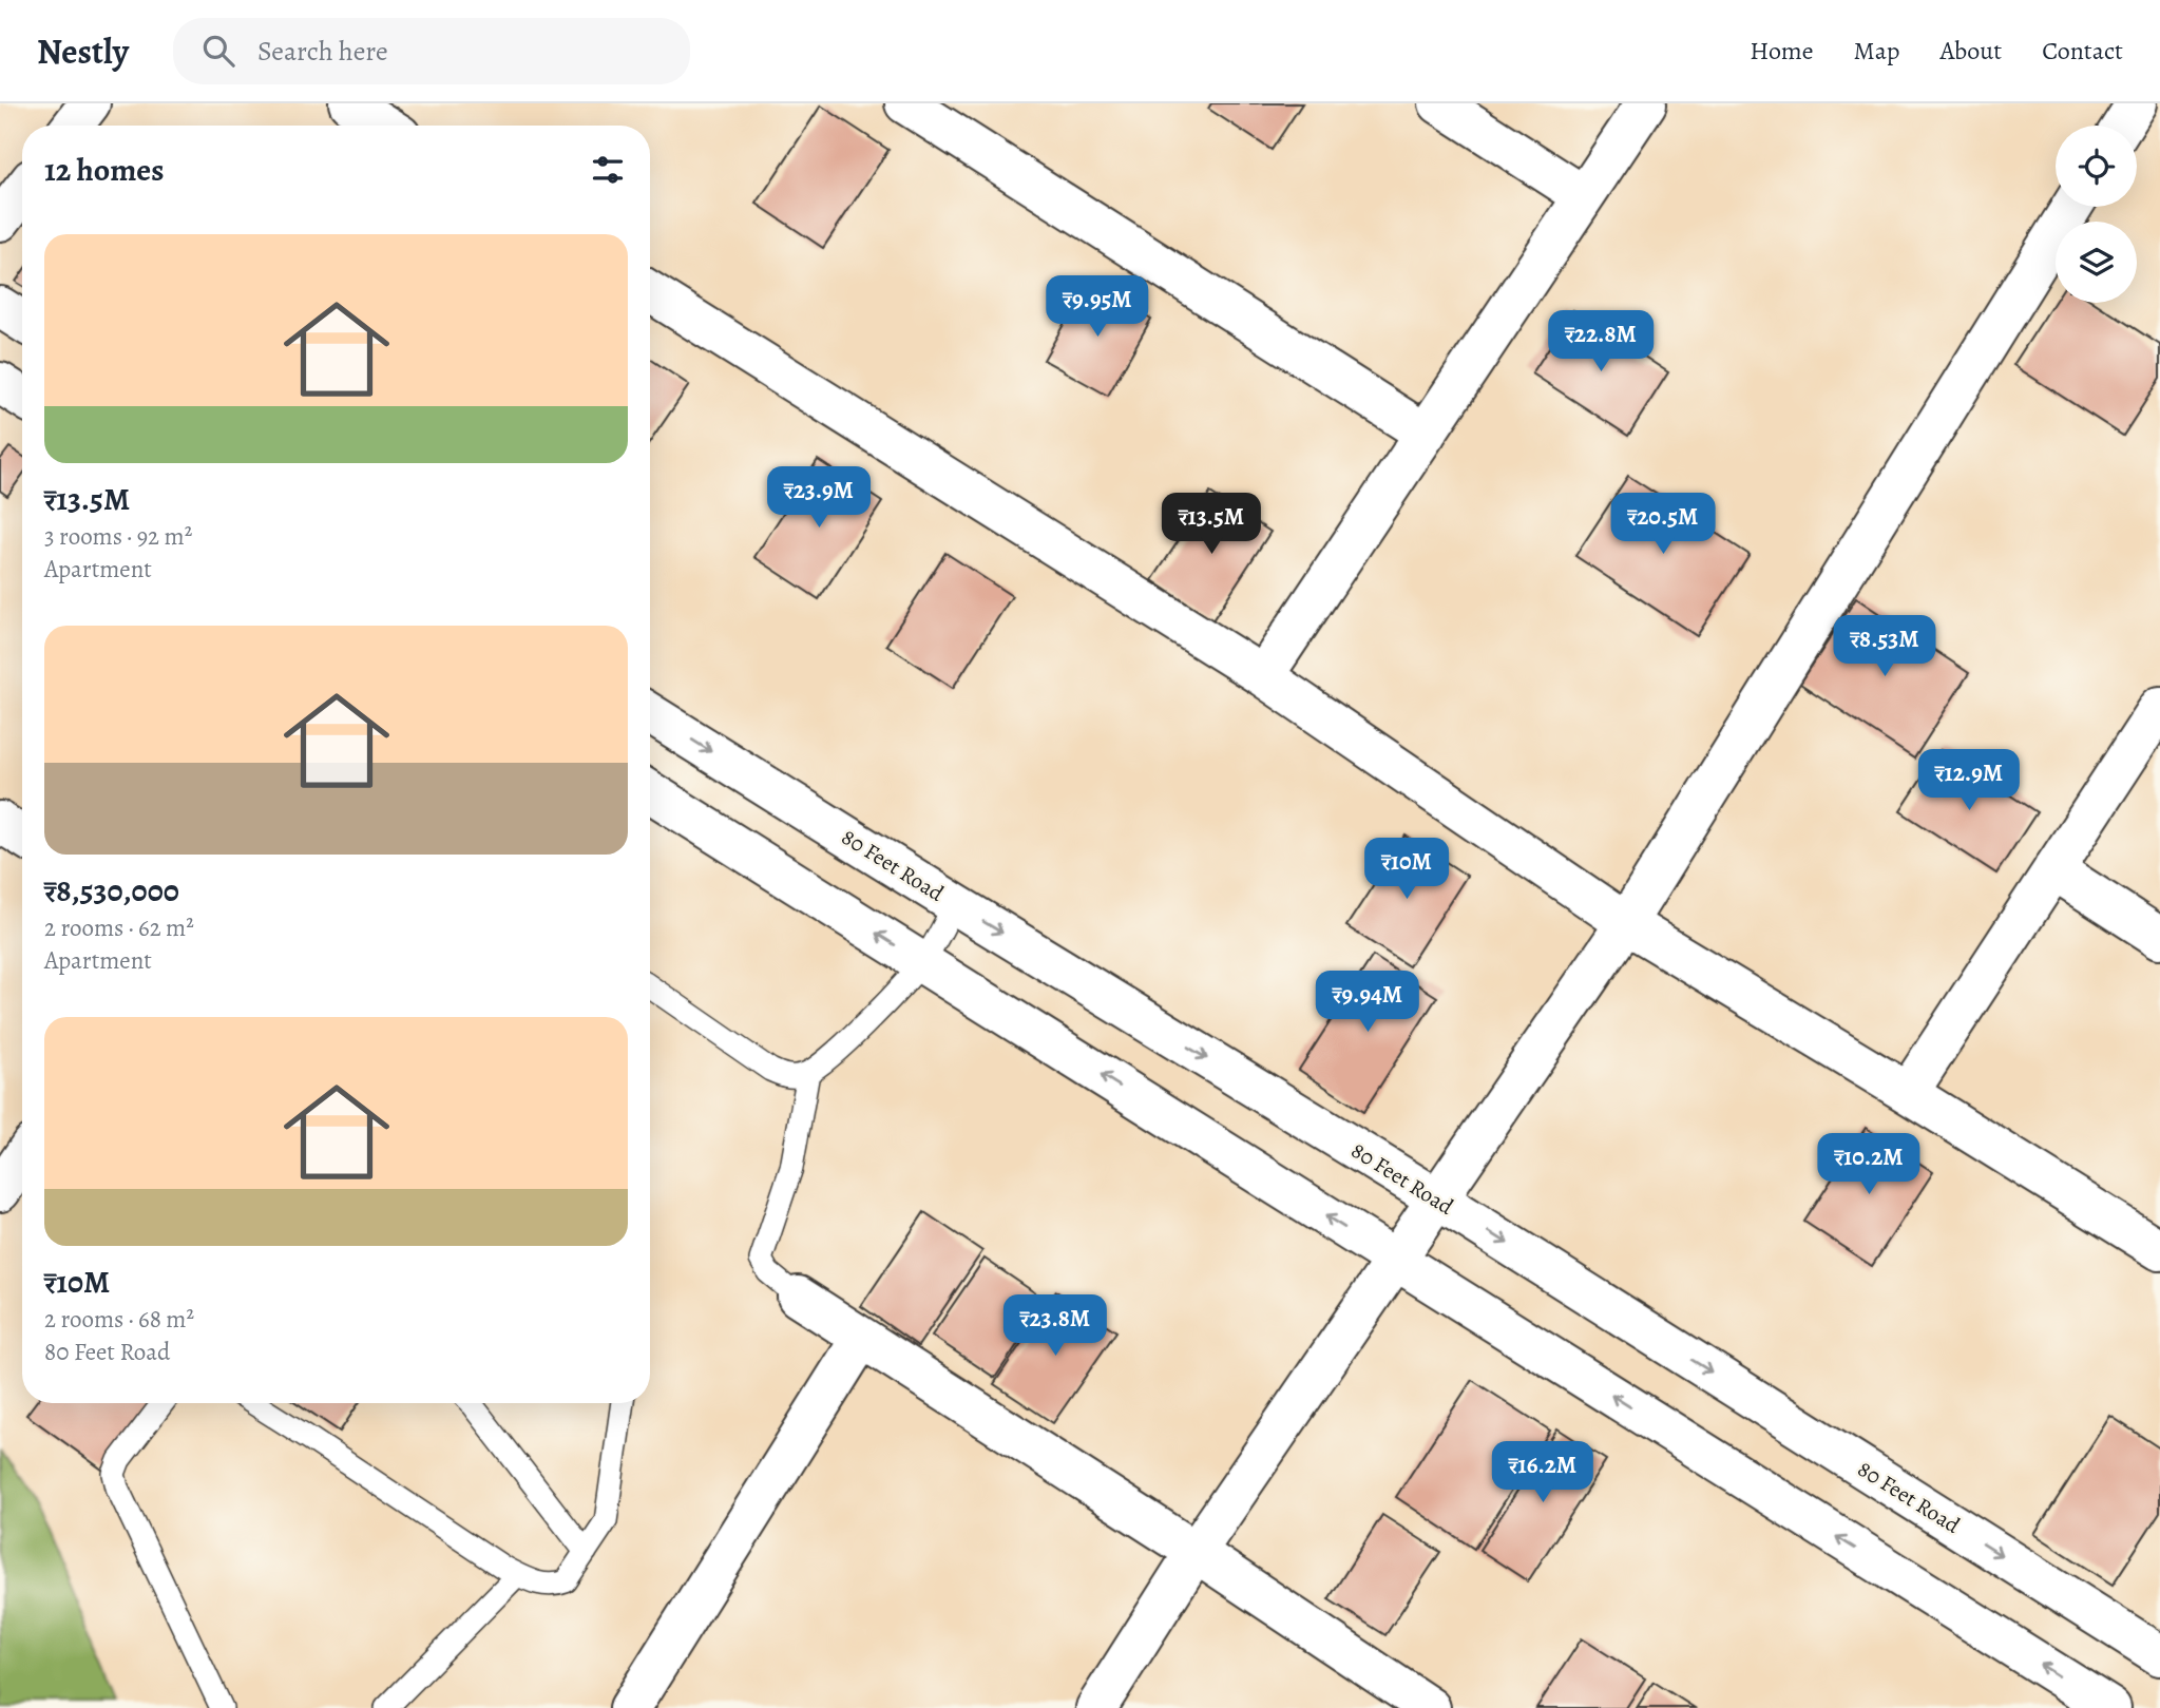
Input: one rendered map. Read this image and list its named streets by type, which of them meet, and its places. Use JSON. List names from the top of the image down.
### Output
{
  "streets": {
    "street": ["80 Feet Road"]
  },
  "page": {
    "header": "Nestly",
    "search": "Search here",
    "nav": [
      "Home",
      "Map",
      "About",
      "Contact"
    ],
    "heading": "12 homes",
    "list": [
      {
        "name": "₹13.5M",
        "note": "3 rooms · 92 m² · Apartment"
      },
      {
        "name": "₹8,530,000",
        "note": "2 rooms · 62 m² · Apartment"
      },
      {
        "name": "₹10M",
        "note": "2 rooms · 68 m² · 80 Feet Road"
      }
    ],
    "price": [
      "₹9.95M",
      "₹22.8M",
      "₹23.9M",
      "₹13.5M",
      "₹20.5M",
      "₹8.53M",
      "₹12.9M",
      "₹10M",
      "₹9.94M",
      "₹10.2M",
      "₹23.8M",
      "₹16.2M"
    ]
  }
}
